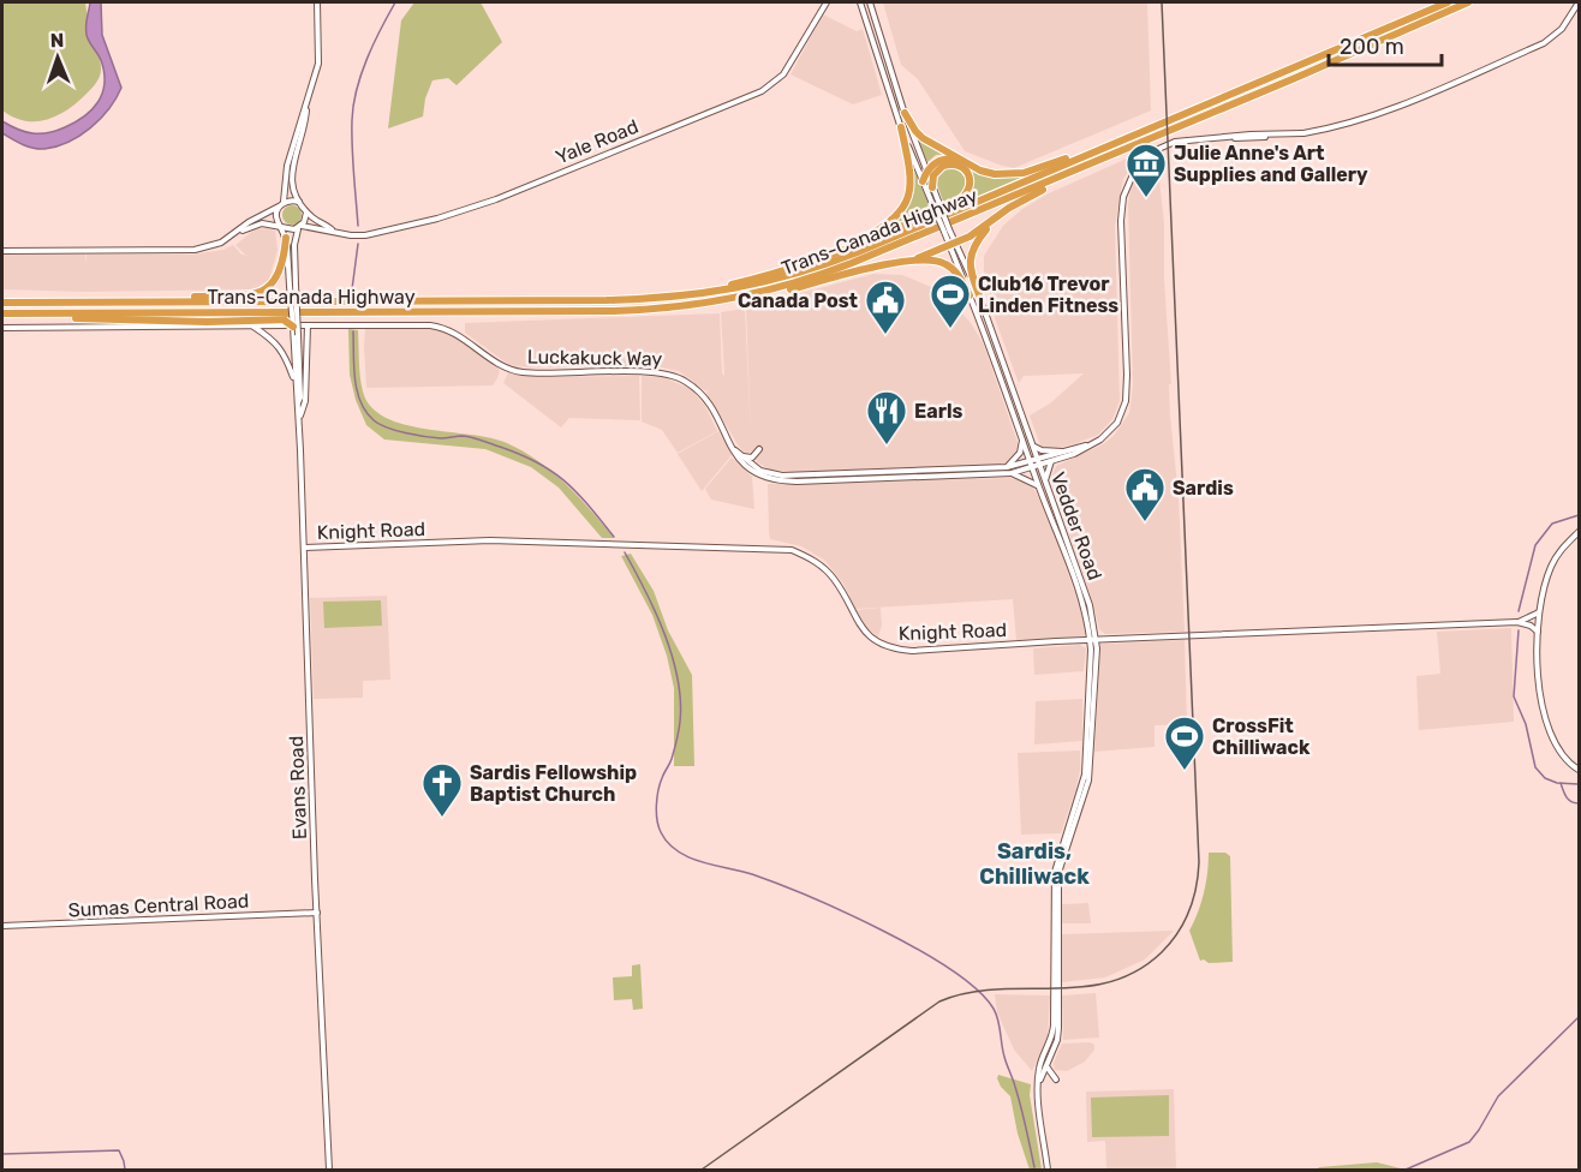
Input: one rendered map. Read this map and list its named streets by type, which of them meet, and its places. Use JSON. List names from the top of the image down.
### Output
{
  "streets": {
    "highway": ["Trans-Canada Highway"],
    "street": [
      "Yale Road",
      "Luckakuck Way",
      "Vedder Road",
      "Knight Road",
      "Evans Road",
      "Sumas Central Road"
    ]
  },
  "crossings": [
    ["Yale Road", "Evans Road"],
    ["Luckakuck Way", "Vedder Road"],
    ["Luckakuck Way", "Evans Road"],
    ["Vedder Road", "Knight Road"],
    ["Knight Road", "Evans Road"],
    ["Evans Road", "Sumas Central Road"]
  ],
  "districts": ["Sardis, Chilliwack"],
  "places": {
    "museum": ["Julie Anne's Art Supplies and Gallery"],
    "sports": ["Club16 Trevor Linden Fitness", "CrossFit Chilliwack"],
    "public building": ["Canada Post", "Sardis"],
    "restaurant": ["Earls"],
    "church": ["Sardis Fellowship Baptist Church"]
  },
  "scale_bar": "200 m",
  "north": "top"
}
